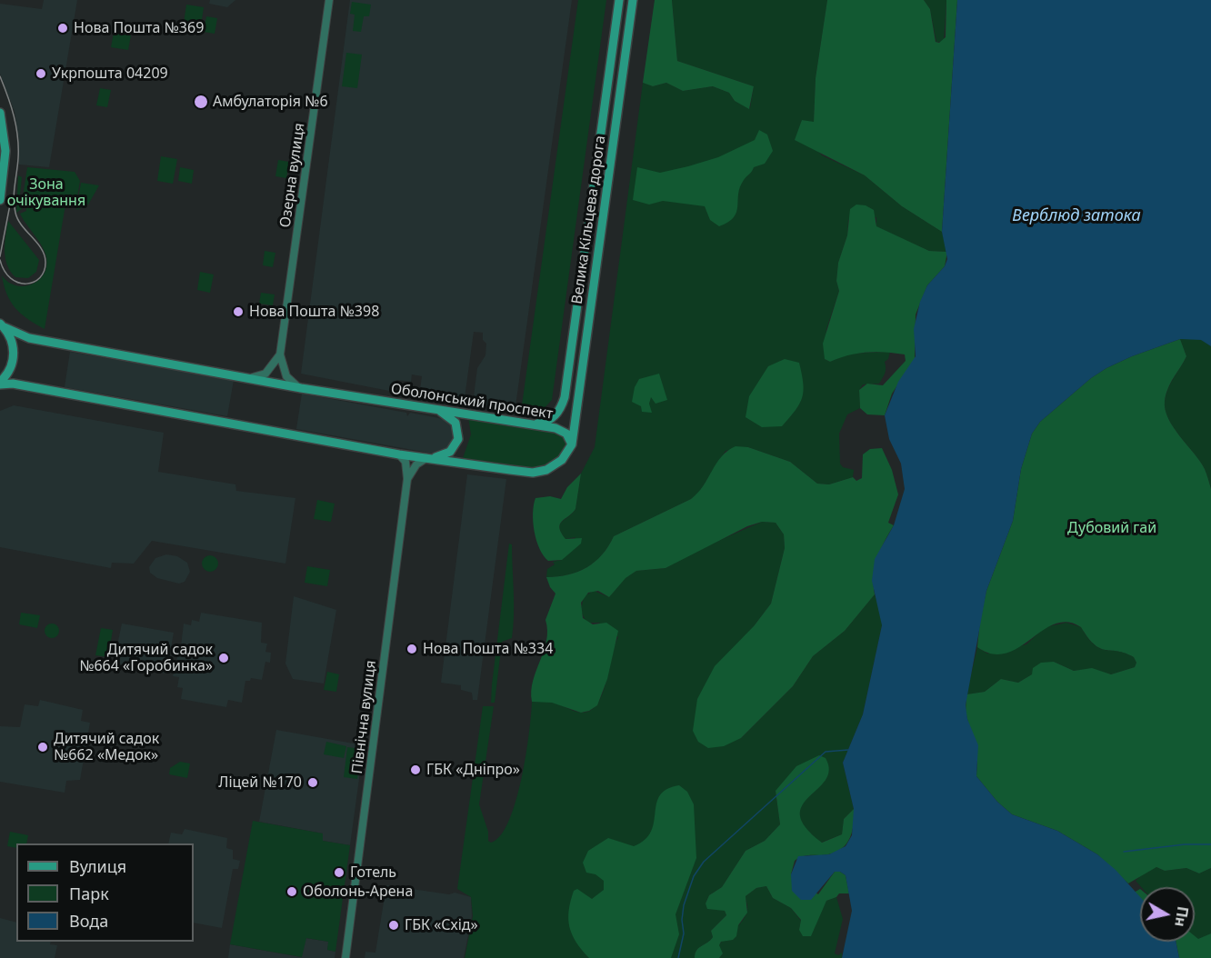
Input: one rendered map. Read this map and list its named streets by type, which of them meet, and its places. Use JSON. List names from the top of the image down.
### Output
{
  "streets": {
    "main road": ["Велика Кільцева дорога", "Оболонський проспект"],
    "street": ["Озерна вулиця", "Північна вулиця"]
  },
  "crossings": [
    ["Велика Кільцева дорога", "Оболонський проспект"]
  ],
  "water": ["Верблюд затока"],
  "parks": ["Зона очікування", "Дубовий гай"],
  "places": [
    "Нова Пошта №369",
    "Укрпошта 04209",
    "Амбулаторія №6",
    "Нова Пошта №398",
    "Нова Пошта №334",
    "Дитячий садок №664 «Горобинка»",
    "Дитячий садок №662 «Медок»",
    "ГБК «Дніпро»",
    "Ліцей №170",
    "Готель",
    "Оболонь-Арена",
    "ГБК «Схід»"
  ],
  "legend": ["Вулиця", "Парк", "Вода"],
  "north": "right"
}
